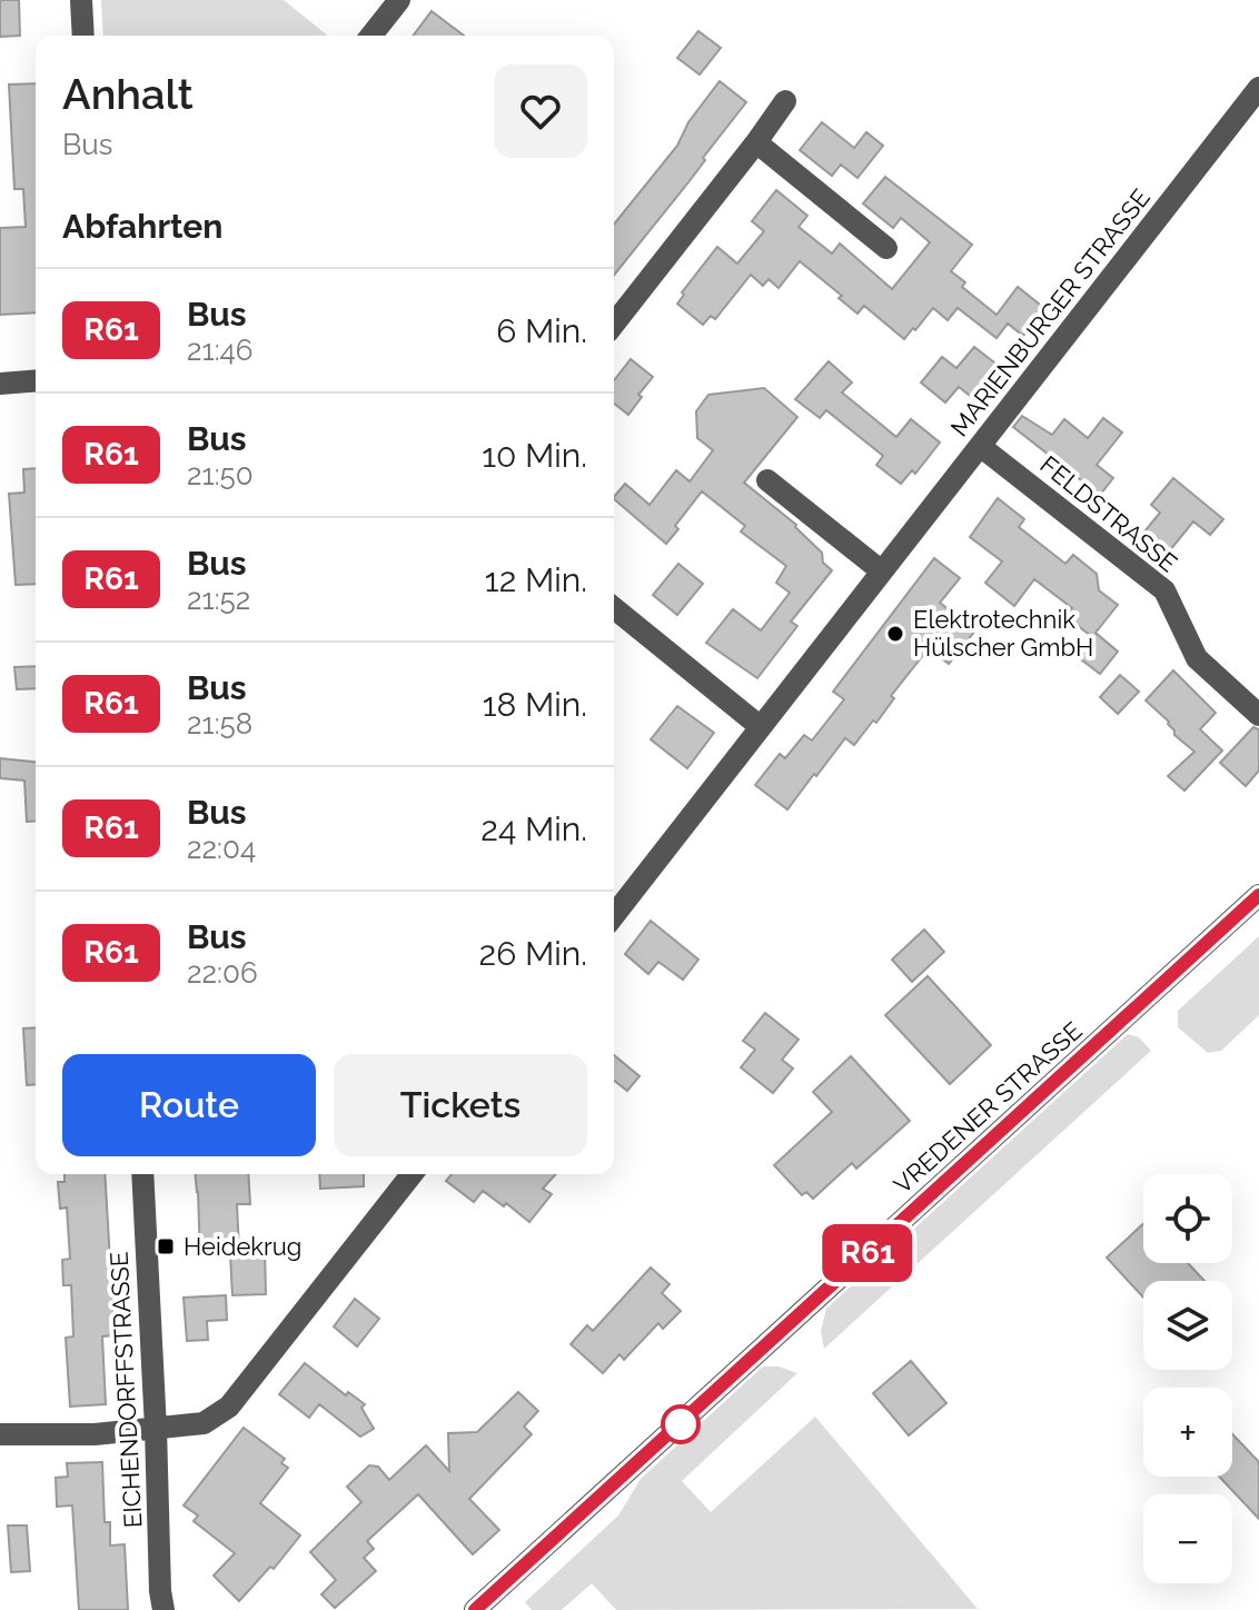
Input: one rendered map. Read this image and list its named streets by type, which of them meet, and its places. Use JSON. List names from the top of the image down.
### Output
{
  "streets": {
    "street": [
      "MARIENBURGER STRASSE",
      "FELDSTRASSE",
      "VREDENER STRASSE",
      "EICHENDORFFSTRASSE"
    ]
  },
  "crossings": [
    ["MARIENBURGER STRASSE", "FELDSTRASSE"]
  ],
  "places": {
    "other": ["Elektrotechnik Hülscher GmbH"],
    "transit": ["Heidekrug"]
  },
  "lines": ["bus line R61"],
  "page": {
    "on_map": "R61",
    "heading": [
      ["Anhalt", "Bus"],
      "Abfahrten"
    ],
    "list": [
      {
        "mark": "R61",
        "name": "Bus",
        "note": "21:46",
        "value": "6 Min."
      },
      {
        "mark": "R61",
        "name": "Bus",
        "note": "21:50",
        "value": "10 Min."
      },
      {
        "mark": "R61",
        "name": "Bus",
        "note": "21:52",
        "value": "12 Min."
      },
      {
        "mark": "R61",
        "name": "Bus",
        "note": "21:58",
        "value": "18 Min."
      },
      {
        "mark": "R61",
        "name": "Bus",
        "note": "22:04",
        "value": "24 Min."
      },
      {
        "mark": "R61",
        "name": "Bus",
        "note": "22:06",
        "value": "26 Min."
      }
    ],
    "buttons": ["Route", "Tickets"],
    "map_buttons": ["+", "−"]
  }
}
